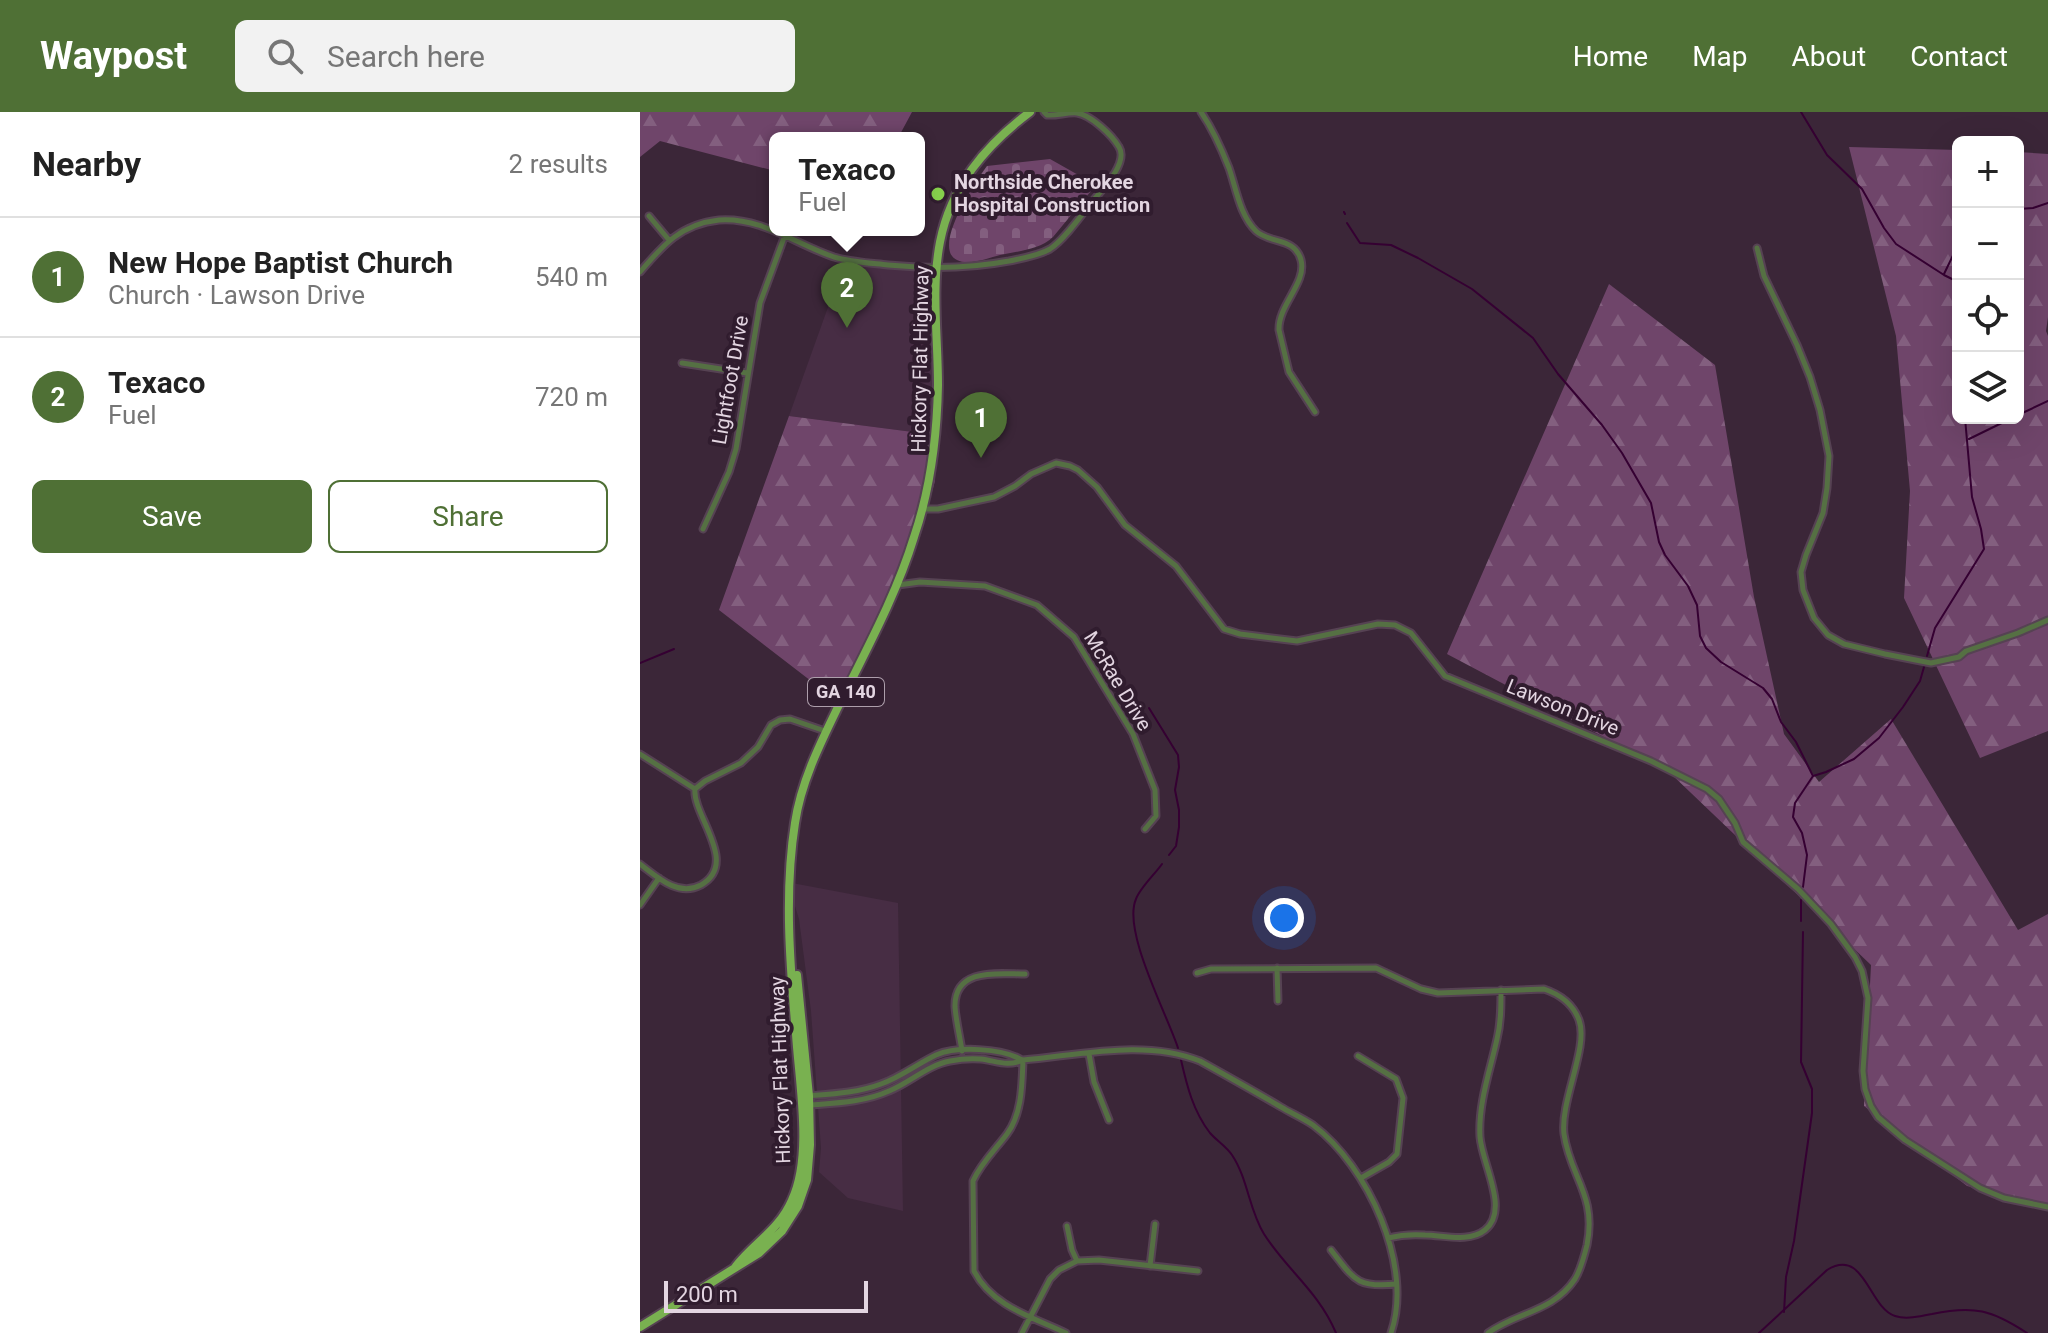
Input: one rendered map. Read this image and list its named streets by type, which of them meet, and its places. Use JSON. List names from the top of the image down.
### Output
{
  "streets": {
    "main road": ["Hickory Flat Highway", "GA 140"],
    "street": ["Lightfoot Drive", "McRae Drive", "Lawson Drive"]
  },
  "crossings": [
    ["Hickory Flat Highway", "McRae Drive"],
    ["Hickory Flat Highway", "Lawson Drive"]
  ],
  "places": ["Northside Cherokee Hospital Construction"],
  "scale_bar": "200 m",
  "page": {
    "header": "Waypost",
    "search": "Search here",
    "nav": [
      "Home",
      "Map",
      "About",
      "Contact"
    ],
    "heading": ["Nearby", "2 results"],
    "popup": ["Texaco", "Fuel"],
    "map_buttons": ["+", "−"],
    "list": [
      {
        "mark": "1",
        "name": "New Hope Baptist Church",
        "note": "Church · Lawson Drive",
        "value": "540 m"
      },
      {
        "mark": "2",
        "name": "Texaco",
        "note": "Fuel",
        "value": "720 m"
      }
    ],
    "pins": ["2", "1"],
    "buttons": ["Save", "Share"],
    "scale": "200 m"
  }
}
